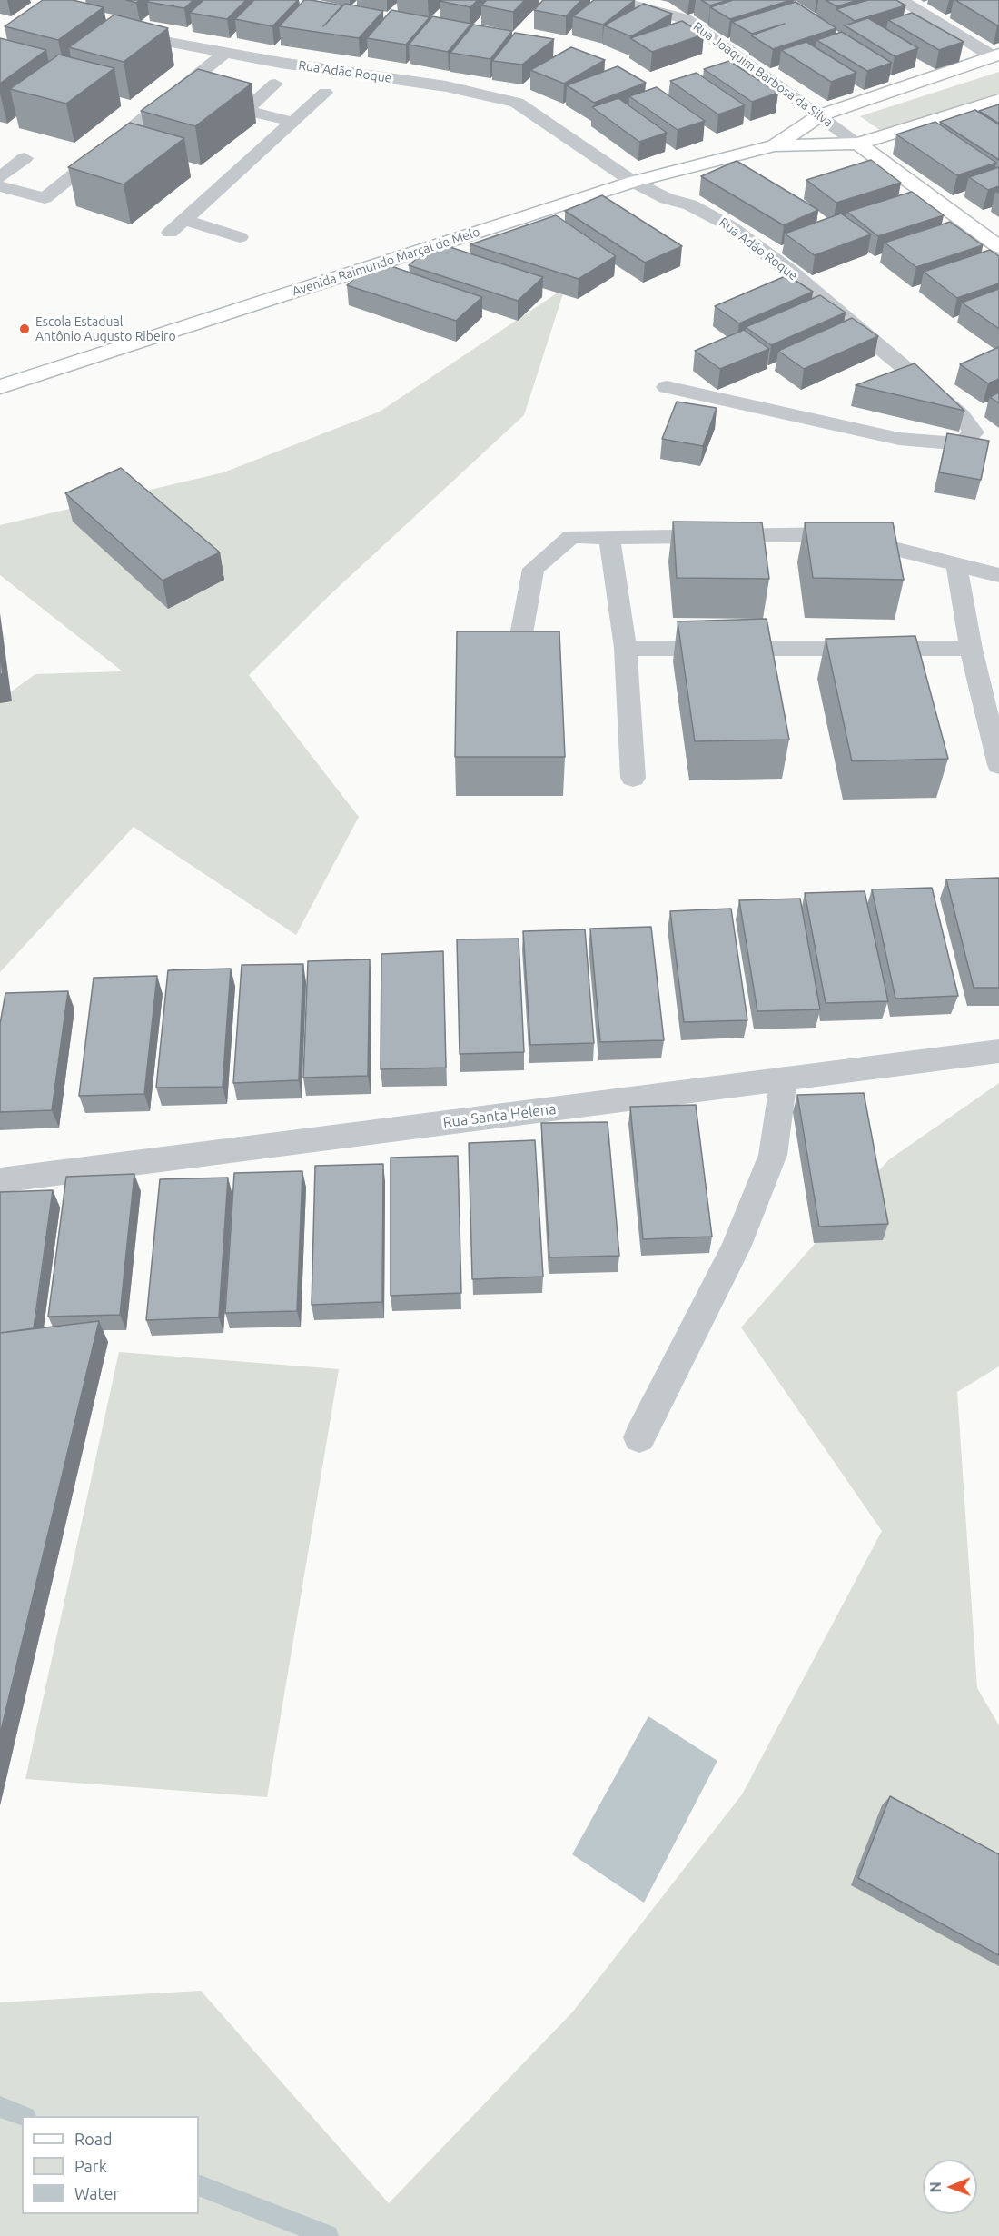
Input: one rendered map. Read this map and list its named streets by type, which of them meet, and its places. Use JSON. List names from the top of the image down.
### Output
{
  "streets": {
    "street": [
      "Rua Adão Roque",
      "Rua Joaquim Barbosa da Silva",
      "Avenida Raimundo Marçal de Melo",
      "Rua Santa Helena"
    ]
  },
  "crossings": [
    ["Rua Adão Roque", "Avenida Raimundo Marçal de Melo"],
    ["Rua Joaquim Barbosa da Silva", "Avenida Raimundo Marçal de Melo"]
  ],
  "places": ["Escola Estadual Antônio Augusto Ribeiro"],
  "legend": ["Road", "Park", "Water"],
  "north": "left"
}
